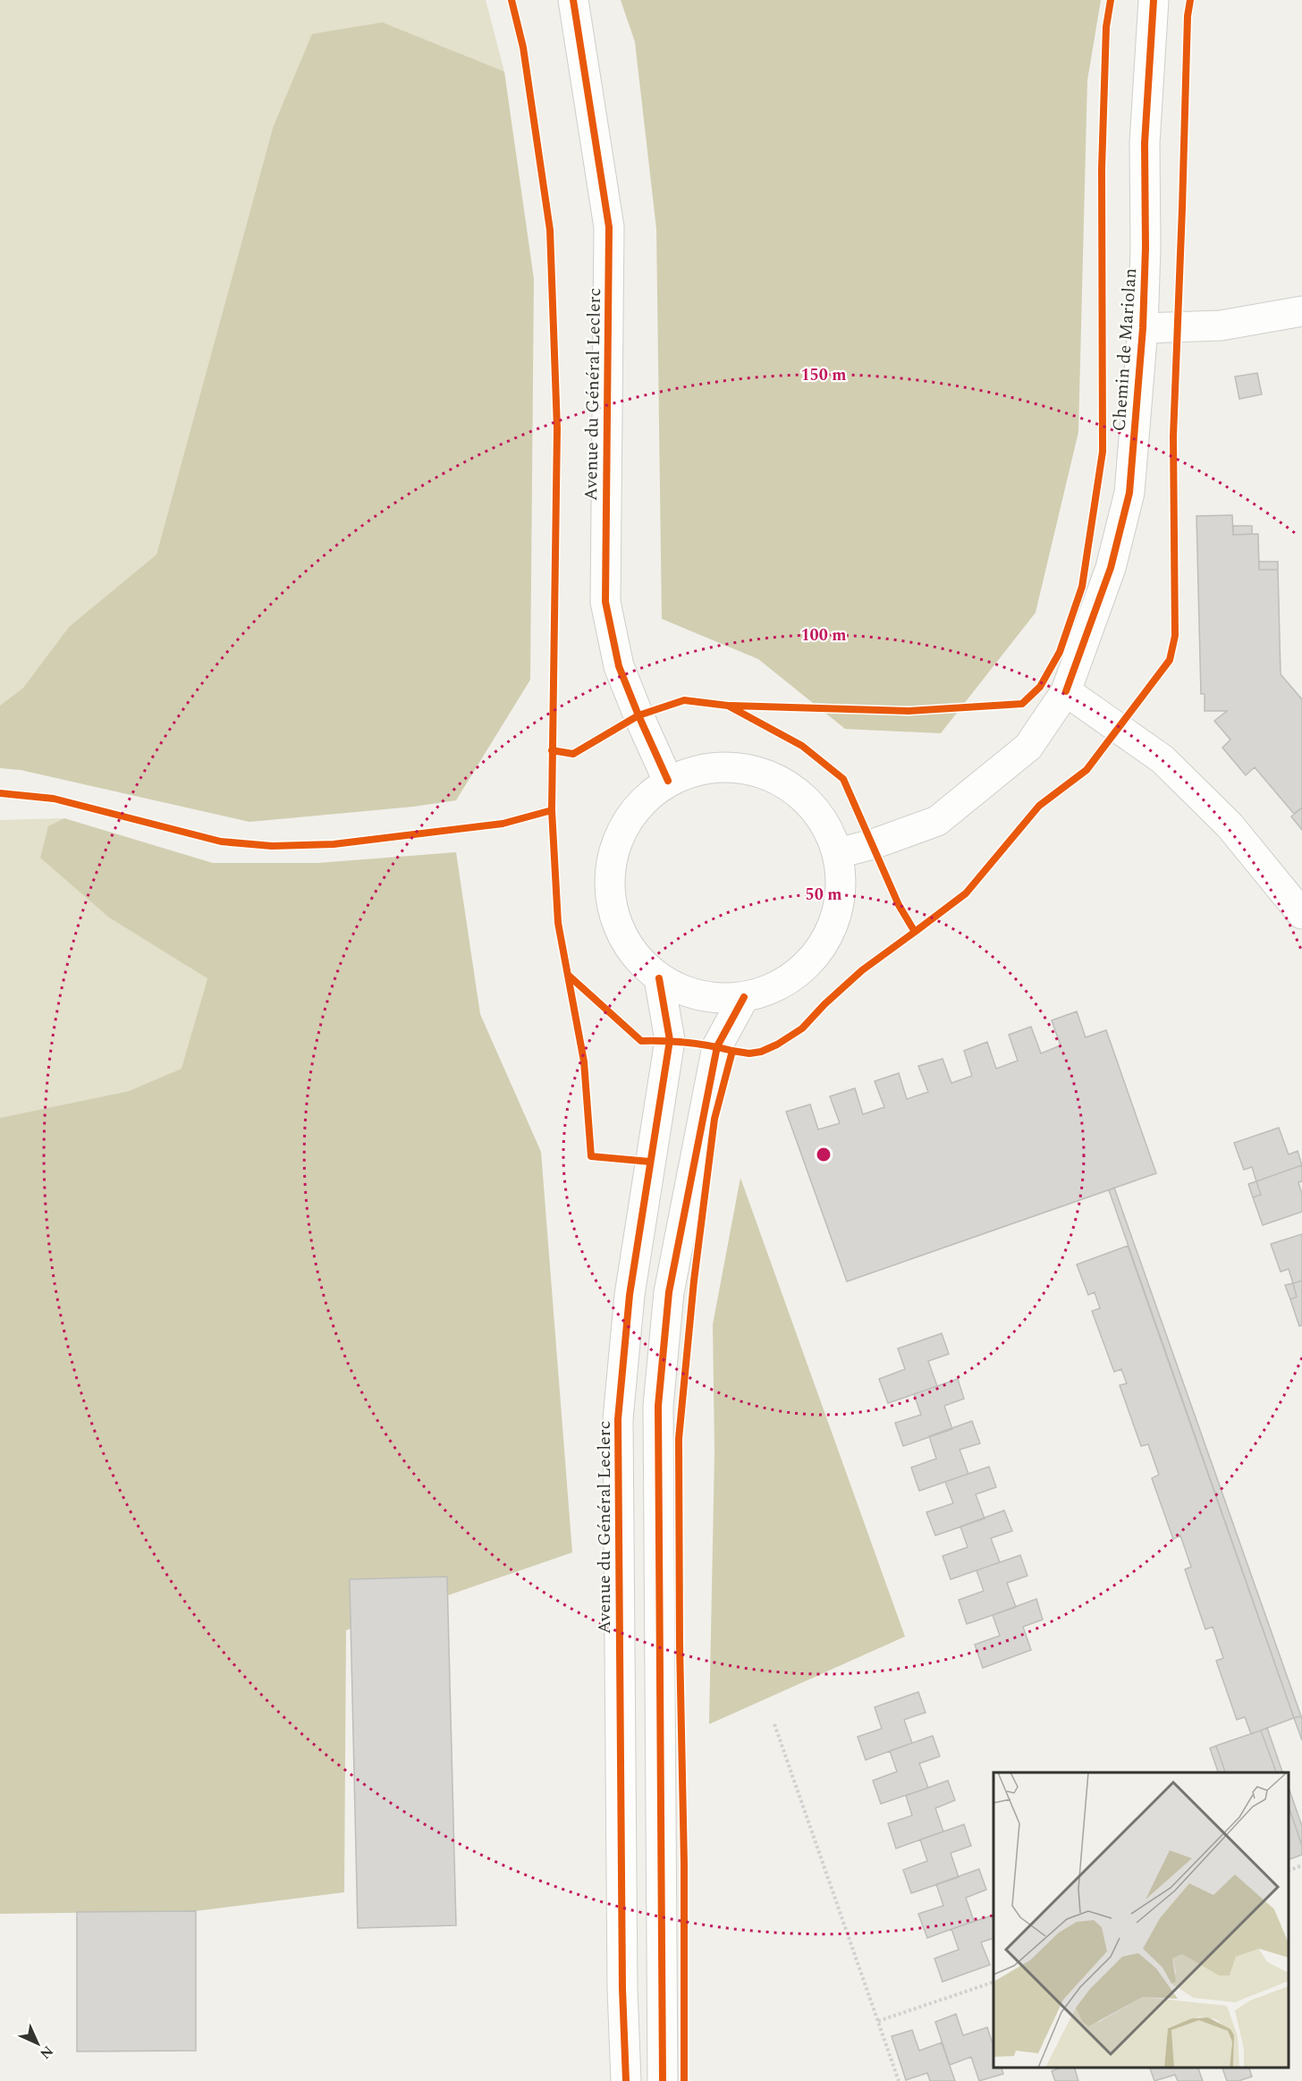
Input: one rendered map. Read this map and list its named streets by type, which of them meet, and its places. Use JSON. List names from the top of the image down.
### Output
{
  "streets": {
    "main road": ["Chemin de Mariolan", "Avenue du Général Leclerc"]
  },
  "north": "bottom right",
  "rings": ["150 m", "100 m", "50 m"]
}
